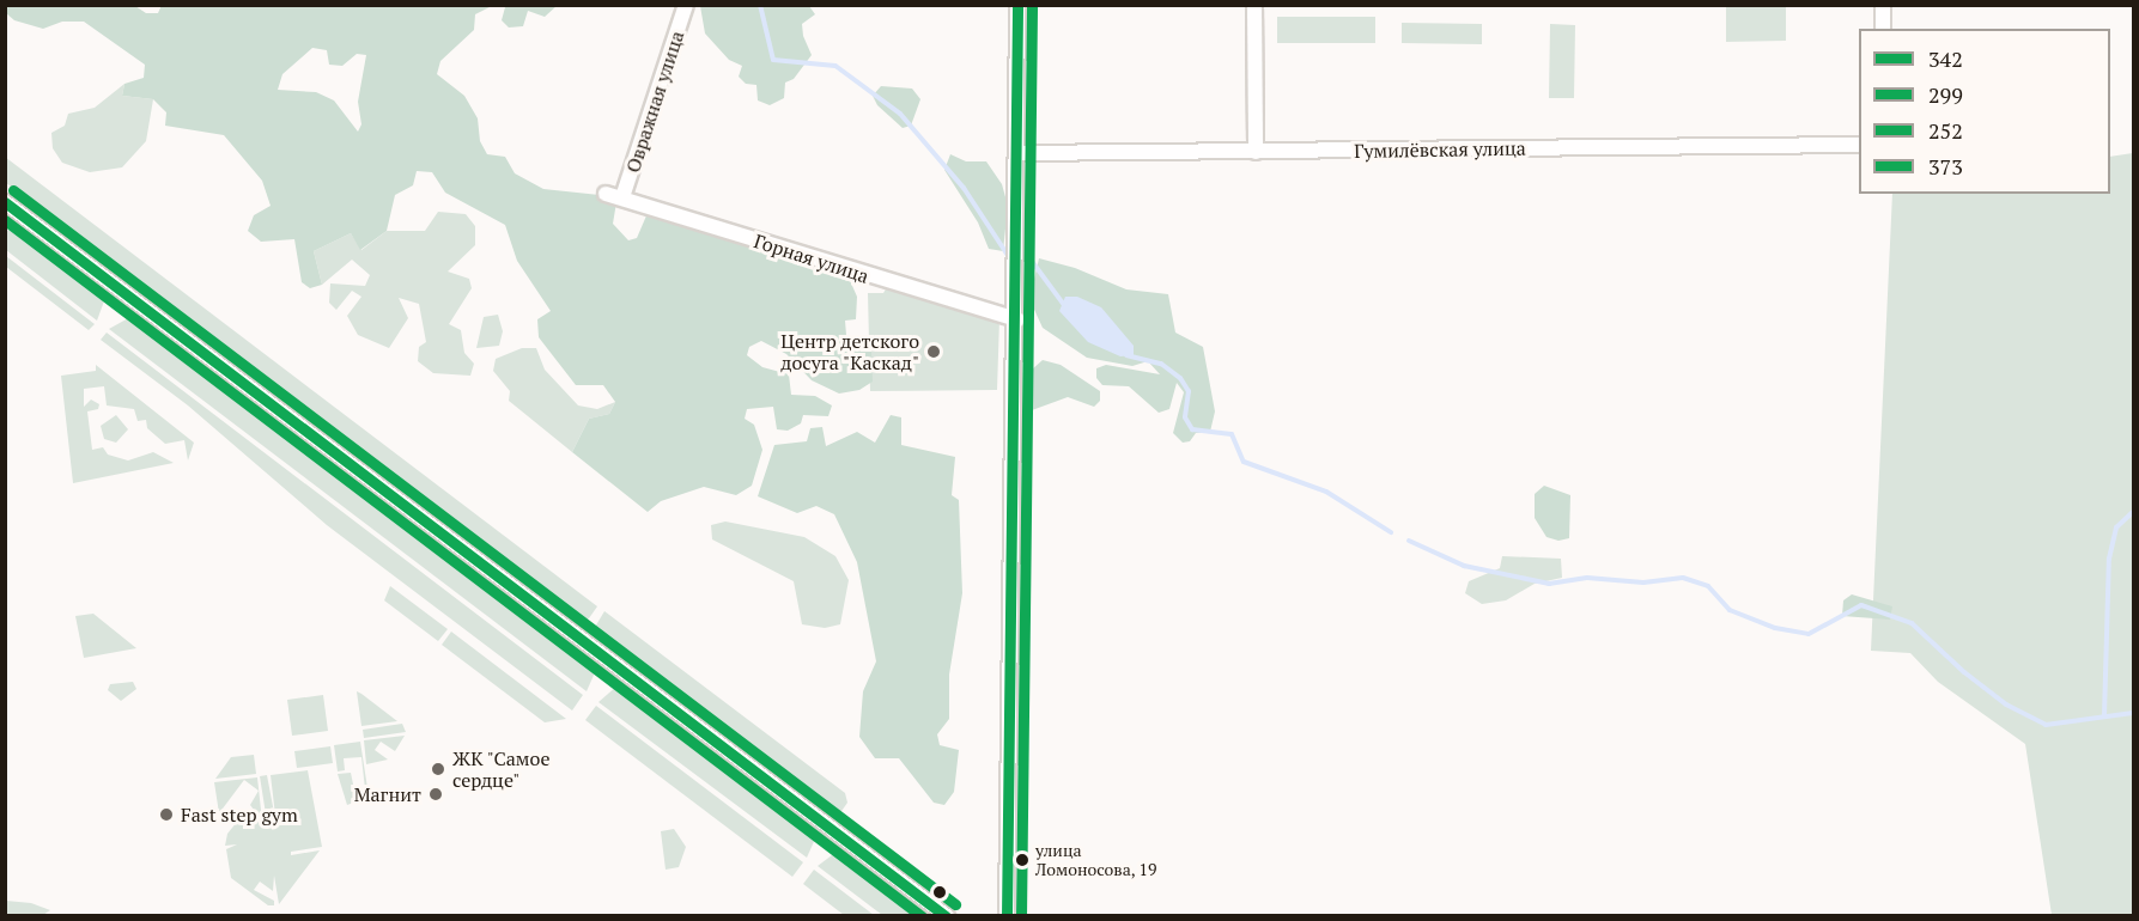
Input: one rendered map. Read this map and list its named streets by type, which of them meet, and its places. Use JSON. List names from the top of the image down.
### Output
{
  "streets": {
    "street": ["Овражная улица", "Гумилёвская улица", "Горная улица"]
  },
  "crossings": [
    ["Овражная улица", "Горная улица"]
  ],
  "places": [
    "Центр детского досуга \"Каскад\"",
    "ЖК \"Самое сердце\"",
    "Магнит",
    "Fast step gym",
    "улица Ломоносова, 19"
  ],
  "lines": [
    "transit line 342",
    "transit line 373",
    "transit line 252",
    "transit line 299"
  ],
  "legend": [
    "342",
    "299",
    "252",
    "373"
  ]
}
